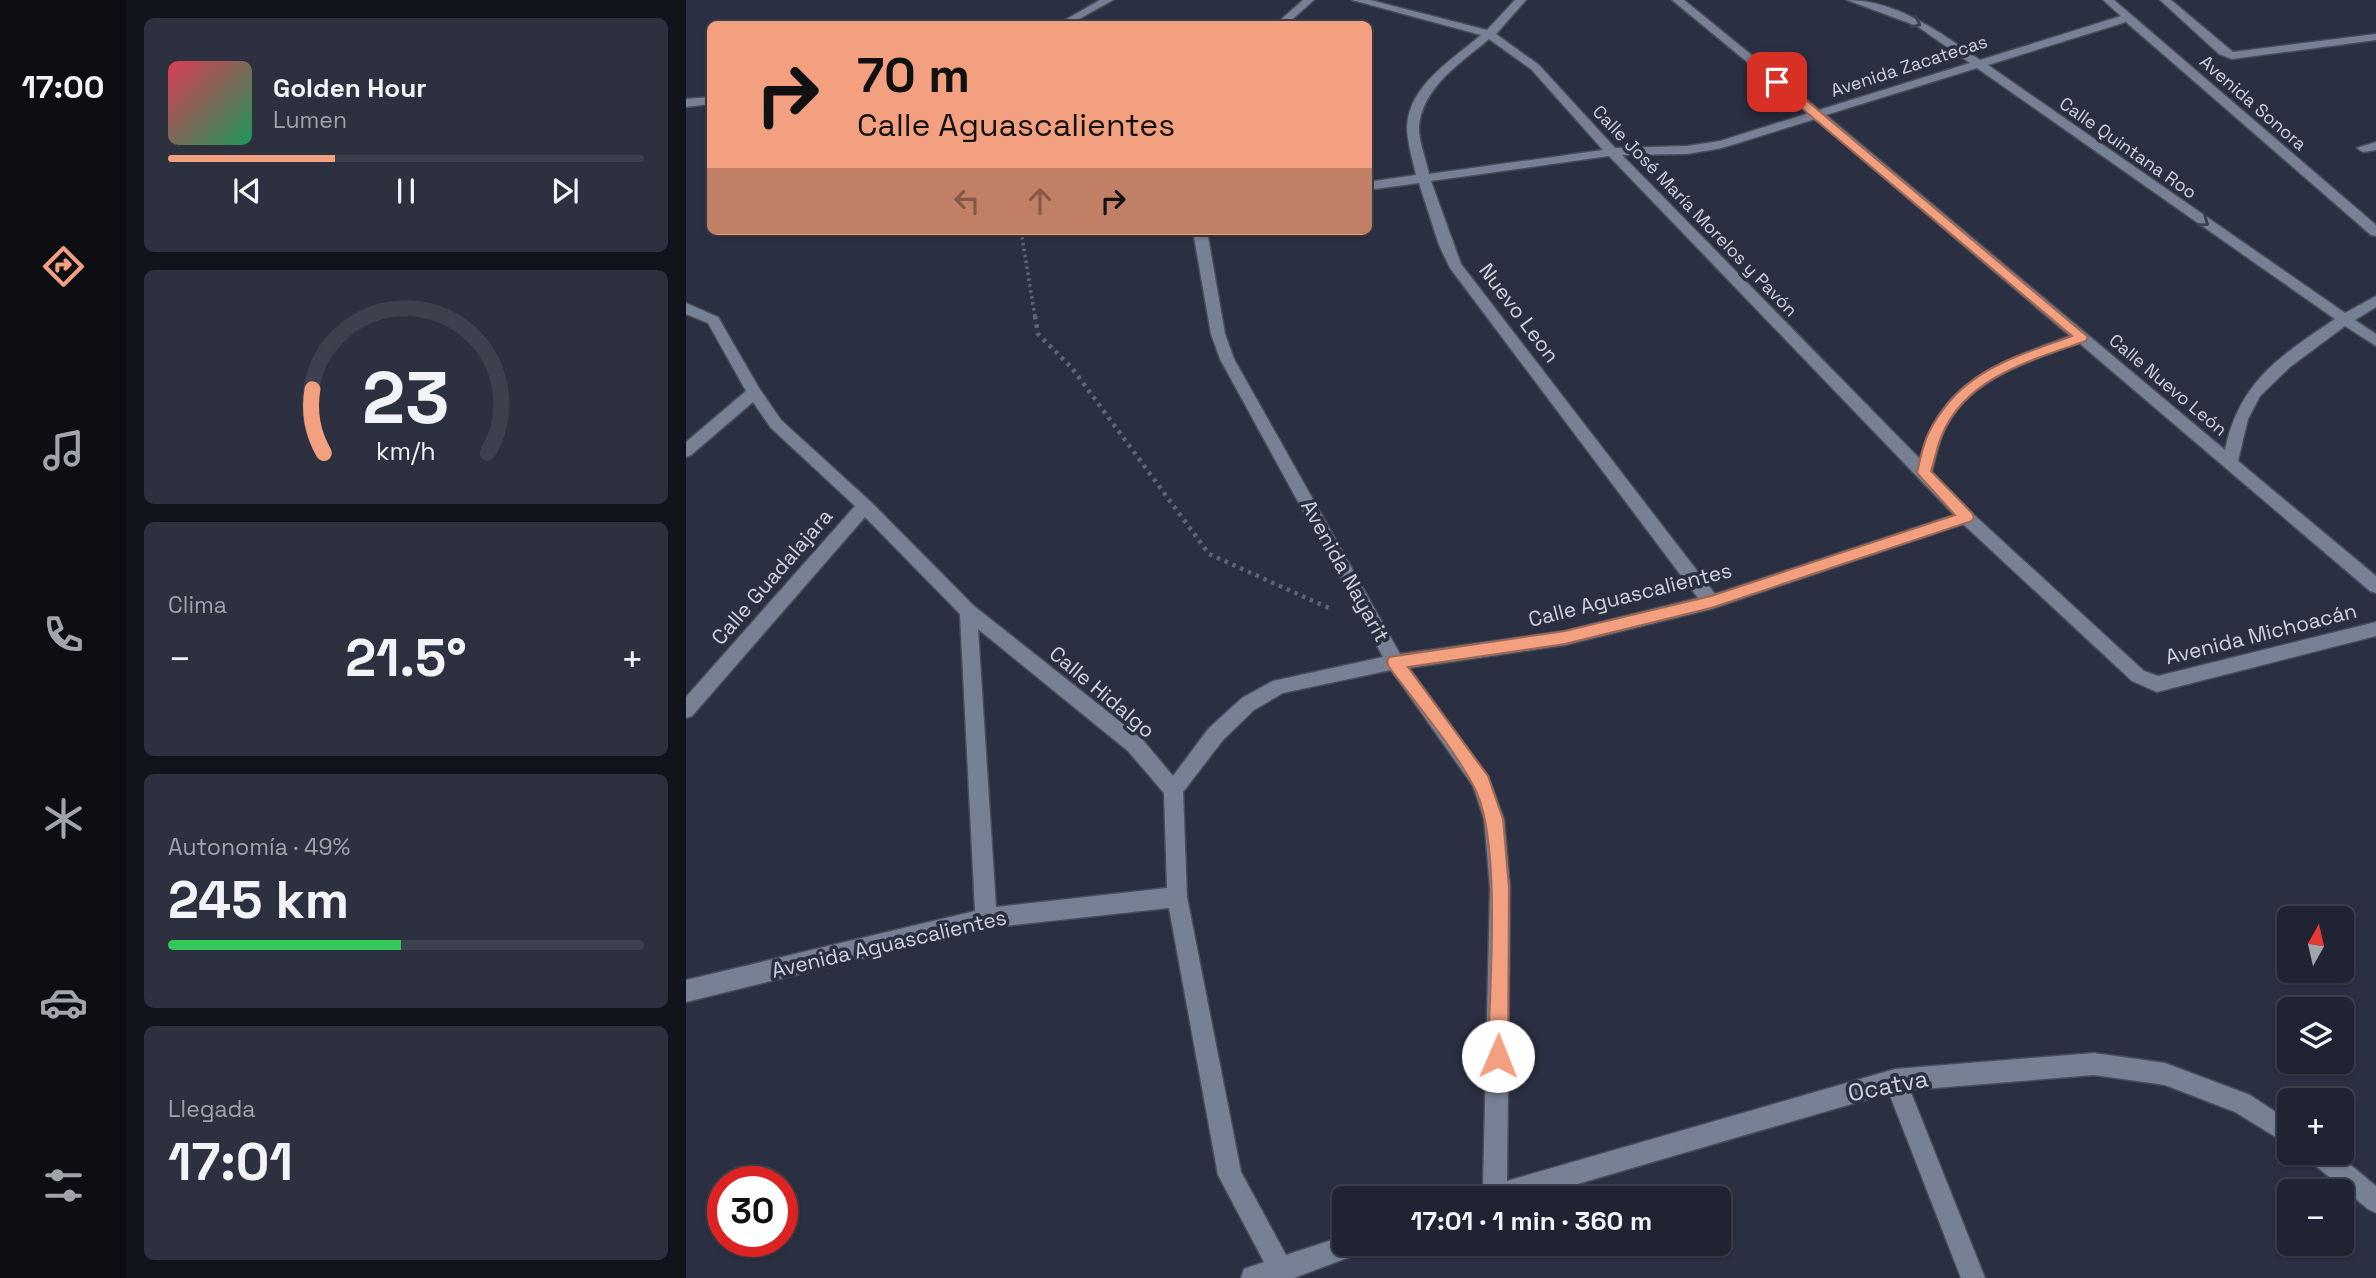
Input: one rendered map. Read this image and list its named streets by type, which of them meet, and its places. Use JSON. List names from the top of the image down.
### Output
{
  "streets": {
    "street": [
      "Avenida Zacatecas",
      "Avenida Sonora",
      "Calle Quintana Roo",
      "Calle José María Morelos y Pavón",
      "Nuevo Leon",
      "Calle Nuevo León",
      "Avenida Nayarit",
      "Calle Guadalajara",
      "Calle Aguascalientes",
      "Avenida Michoacán",
      "Calle Hidalgo",
      "Avenida Aguascalientes",
      "Ocatva"
    ]
  },
  "crossings": [
    ["Avenida Zacatecas", "Avenida Sonora"],
    ["Avenida Zacatecas", "Calle Quintana Roo"],
    ["Avenida Zacatecas", "Calle José María Morelos y Pavón"],
    ["Avenida Zacatecas", "Nuevo Leon"],
    ["Avenida Zacatecas", "Calle Nuevo León"],
    ["Calle José María Morelos y Pavón", "Nuevo Leon"],
    ["Calle José María Morelos y Pavón", "Calle Aguascalientes"],
    ["Calle José María Morelos y Pavón", "Avenida Michoacán"],
    ["Nuevo Leon", "Calle Aguascalientes"],
    ["Avenida Nayarit", "Calle Aguascalientes"],
    ["Calle Guadalajara", "Calle Hidalgo"],
    ["Calle Aguascalientes", "Calle Hidalgo"]
  ],
  "one_way": ["Calle Quintana Roo"],
  "north": "top",
  "page": {
    "tabs": "17:00",
    "turn": ["70 m", "Calle Aguascalientes"],
    "song": ["Golden Hour", "Lumen"],
    "tile": [
      "Clima",
      ["Autonomía · 49%", "245 km"],
      ["Llegada", "17:01"]
    ],
    "heat": ["−", "21.5°", "+"],
    "map_buttons": ["+", "−"],
    "limit": "30",
    "trip": "17:01 · 1 min · 360 m",
    "gauge": ["23", "km/h"]
  }
}
